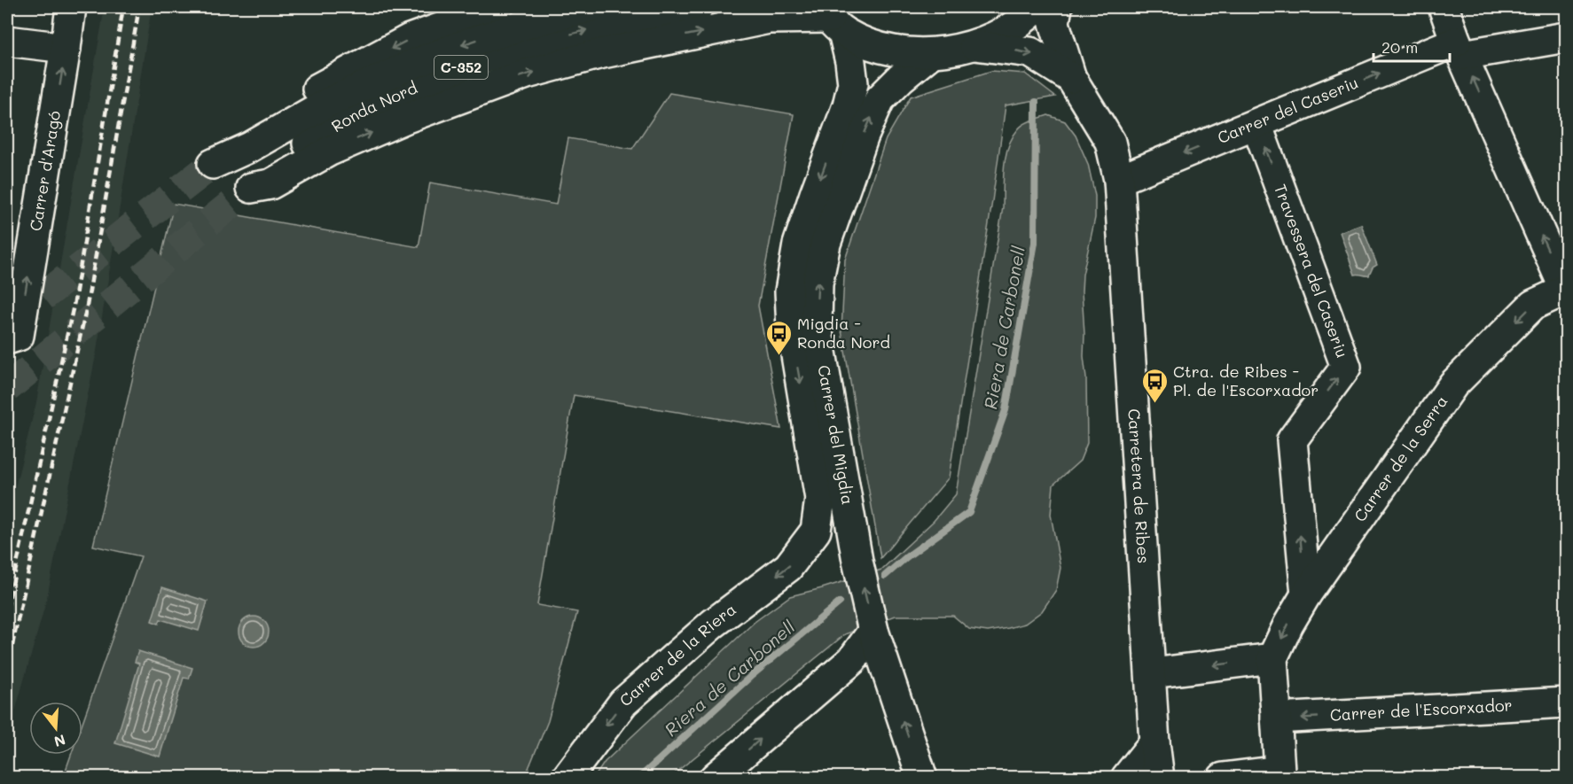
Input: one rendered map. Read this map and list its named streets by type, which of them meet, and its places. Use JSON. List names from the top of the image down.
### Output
{
  "streets": {
    "main road": [
      "C-352",
      "Ronda Nord",
      "Carrer del Caseriu",
      "Carrer d'Aragó",
      "Travessera del Caseriu",
      "Carrer del Migdia",
      "Carrer de la Serra",
      "Carretera de Ribes",
      "Carrer de la Riera",
      "Carrer de l'Escorxador"
    ]
  },
  "crossings": [
    ["Ronda Nord", "Carrer del Migdia"],
    ["Carrer del Caseriu", "Travessera del Caseriu"],
    ["Carrer del Caseriu", "Carretera de Ribes"],
    ["Travessera del Caseriu", "Carrer de la Serra"],
    ["Carrer del Migdia", "Carrer de la Riera"]
  ],
  "one_way": ["Carrer d'Aragó", "Carrer de la Serra", "Carrer de l'Escorxador"],
  "water": ["Riera de Carbonell"],
  "places": {
    "bus stop": ["Migdia - Ronda Nord", "Ctra. de Ribes - Pl. de l'Escorxador"]
  },
  "scale_bar": "20 m",
  "north": "bottom"
}
